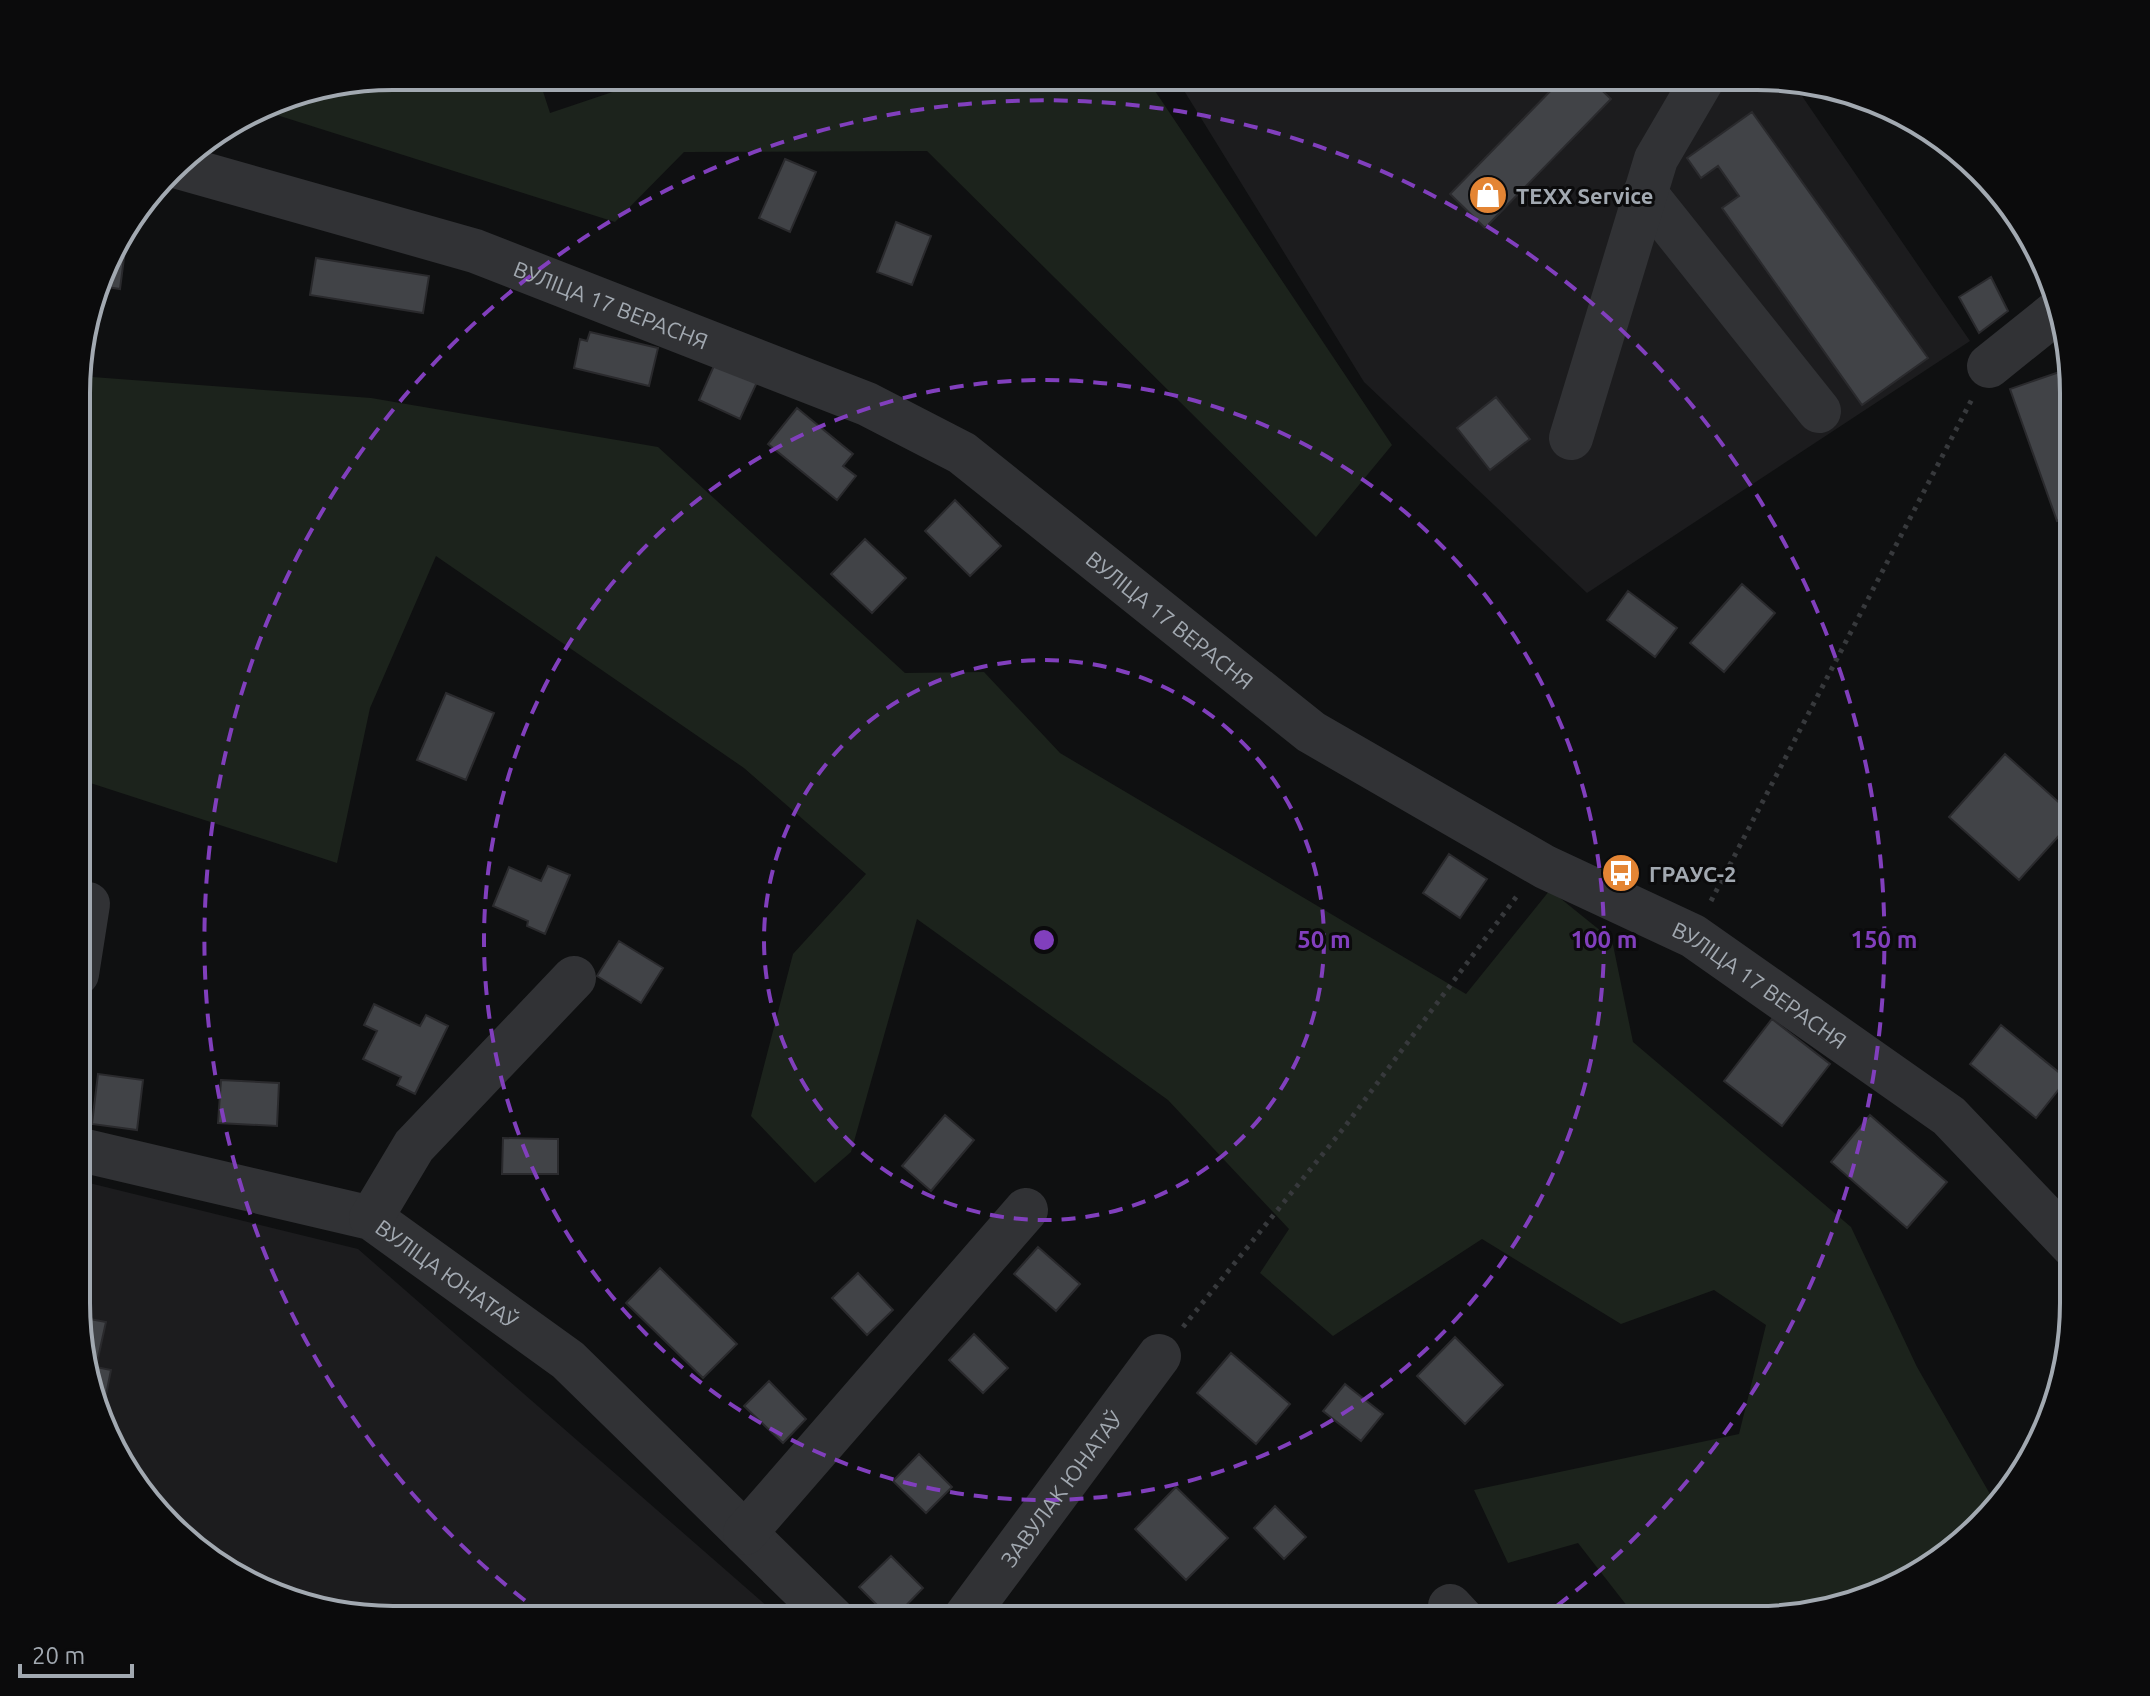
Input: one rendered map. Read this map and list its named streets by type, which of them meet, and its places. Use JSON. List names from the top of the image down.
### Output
{
  "streets": {
    "street": ["ВУЛІЦА 17 ВЕРАСНЯ", "ВУЛІЦА ЮНАТАЎ", "ЗАВУЛАК ЮНАТАЎ"]
  },
  "places": {
    "shop": ["TEXX Service"],
    "bus stop": ["ГРАУС-2"]
  },
  "scale_bar": "20 m",
  "rings": ["50 m", "100 m", "150 m"]
}
